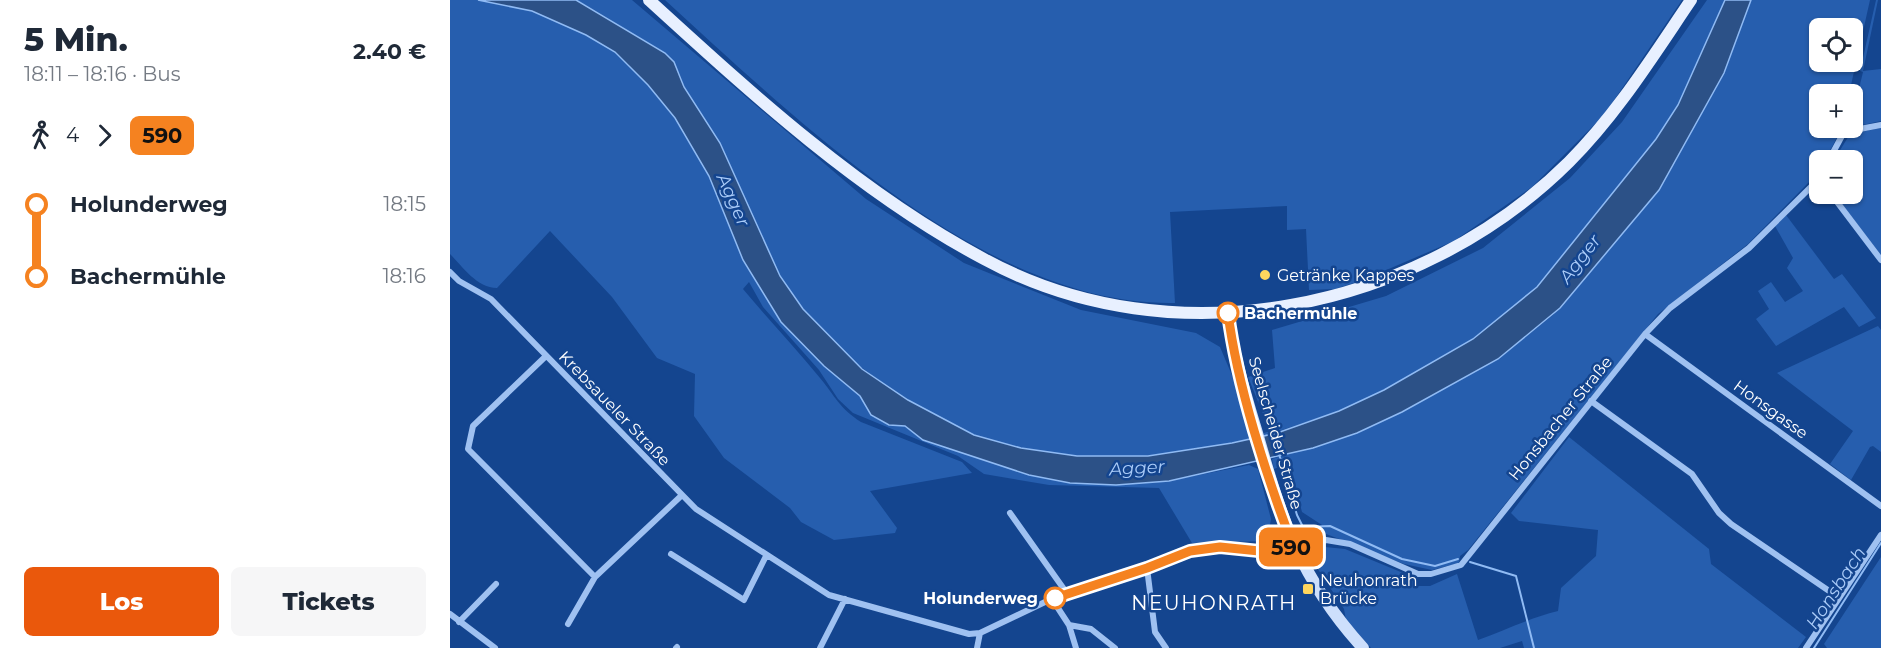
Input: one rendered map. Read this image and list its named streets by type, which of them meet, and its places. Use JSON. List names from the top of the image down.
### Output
{
  "streets": {
    "street": [
      "Krebsaueler Straße",
      "Honsgasse",
      "Honsbacher Straße",
      "Seelscheider Straße"
    ]
  },
  "crossings": [
    ["Honsgasse", "Honsbacher Straße"],
    ["Honsbacher Straße", "Seelscheider Straße"]
  ],
  "districts": ["NEUHONRATH"],
  "water": ["Agger", "Honsbach"],
  "places": {
    "other": ["Getränke Kappes", "Bachermühle", "Holunderweg"],
    "transit": ["Neuhonrath Brücke"]
  },
  "lines": ["bus line 590"],
  "page": {
    "heading": ["5 Min.", "18:11 – 18:16 · Bus", "2.40 €"],
    "on_map": "590",
    "map_buttons": ["+", "−"],
    "legs": ["4", "590"],
    "list": [
      {
        "name": "Holunderweg",
        "value": "18:15"
      },
      {
        "name": "Bachermühle",
        "value": "18:16"
      }
    ],
    "buttons": ["Los", "Tickets"]
  }
}
